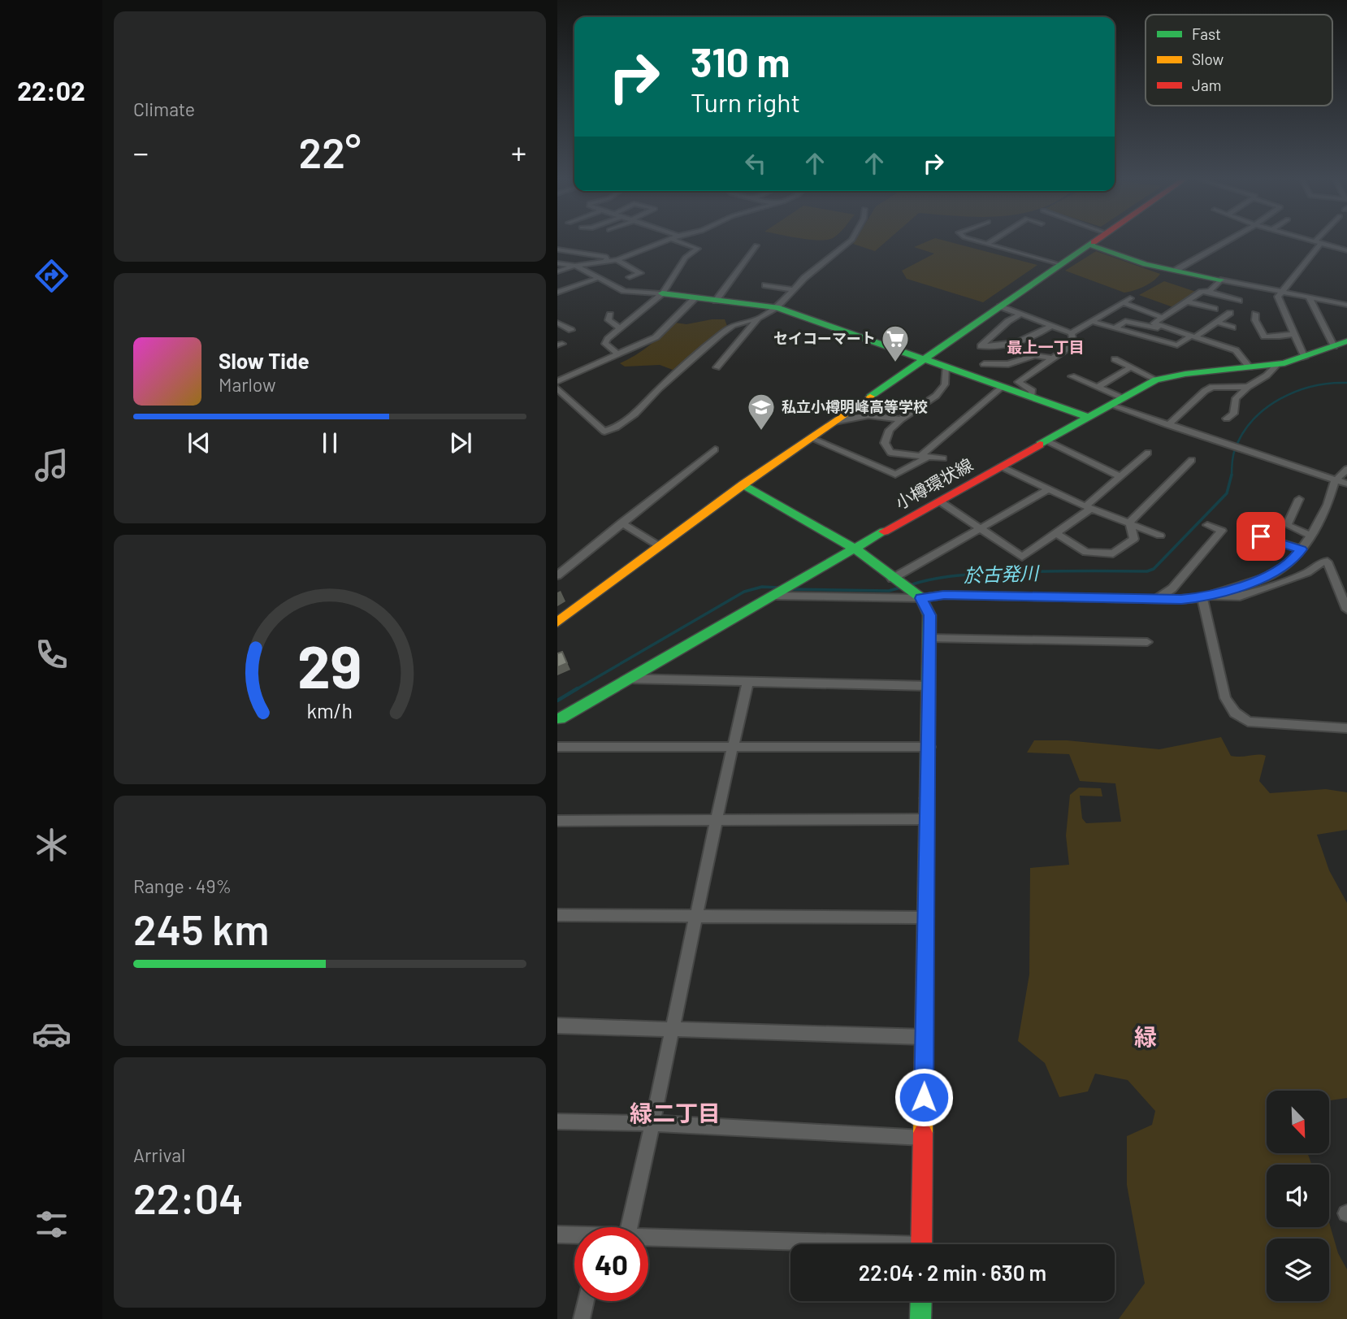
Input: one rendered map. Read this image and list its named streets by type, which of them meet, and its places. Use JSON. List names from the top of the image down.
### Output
{
  "streets": {
    "street": ["小樽環状線"]
  },
  "districts": ["最上一丁目", "緑", "緑二丁目"],
  "water": ["於古発川"],
  "places": {
    "supermarket": ["セイコーマート"],
    "school or university": ["私立小樽明峰高等学校"]
  },
  "legend": ["Fast", "Slow", "Jam"],
  "north": "bottom right",
  "page": {
    "tabs": "22:02",
    "tile": [
      "Climate",
      ["Range · 49%", "245 km"],
      ["Arrival", "22:04"]
    ],
    "turn": ["310 m", "Turn right"],
    "heat": ["−", "22°", "+"],
    "song": ["Slow Tide", "Marlow"],
    "limit": "40",
    "trip": "22:04 · 2 min · 630 m",
    "gauge": ["29", "km/h"]
  }
}
